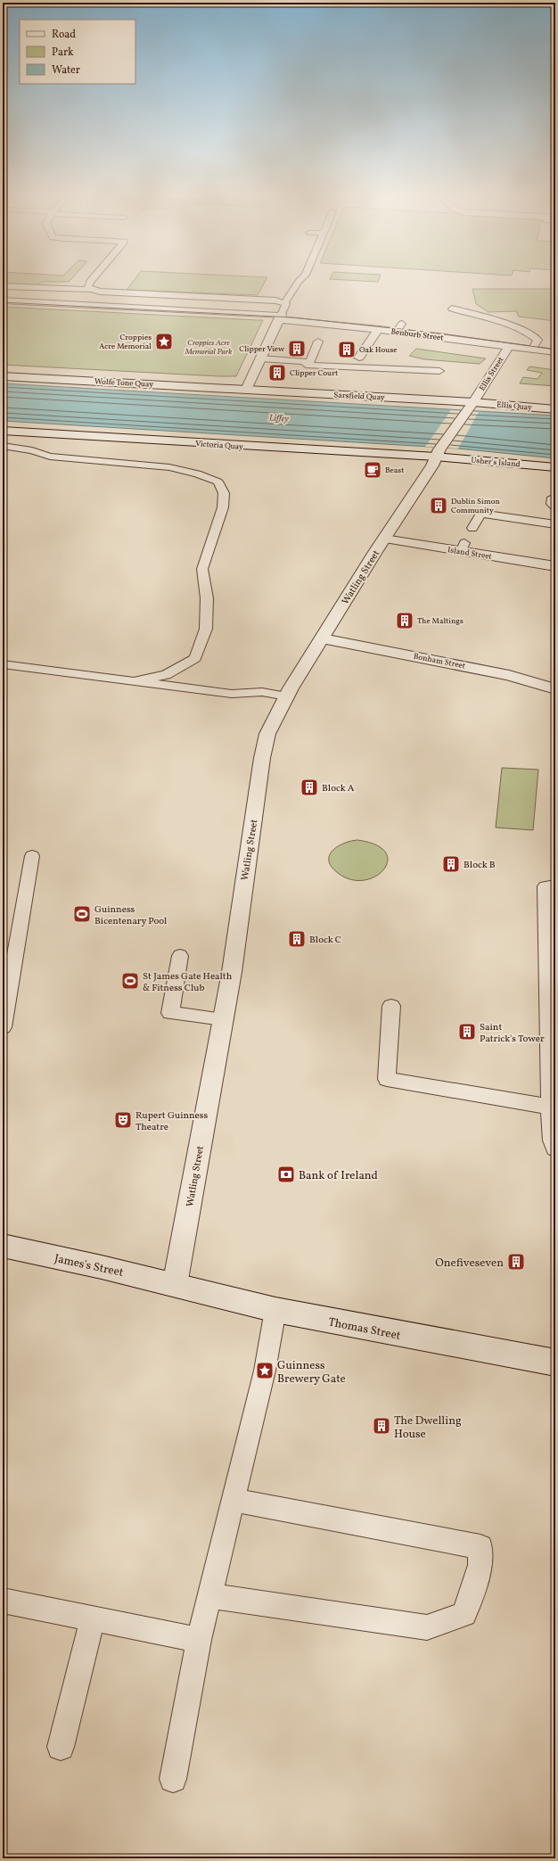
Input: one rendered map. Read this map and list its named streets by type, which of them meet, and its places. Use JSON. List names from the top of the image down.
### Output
{
  "streets": {
    "street": [
      "Benburb Street",
      "Ellis Street",
      "Wolfe Tone Quay",
      "Sarsfield Quay",
      "Ellis Quay",
      "Victoria Quay",
      "Usher's Island",
      "Island Street",
      "Watling Street",
      "Bonham Street",
      "James's Street",
      "Thomas Street"
    ]
  },
  "crossings": [
    ["Benburb Street", "Ellis Street"],
    ["Ellis Street", "Sarsfield Quay"],
    ["Ellis Street", "Ellis Quay"],
    ["Ellis Street", "Victoria Quay"],
    ["Ellis Street", "Usher's Island"],
    ["Ellis Street", "Watling Street"],
    ["Wolfe Tone Quay", "Sarsfield Quay"],
    ["Sarsfield Quay", "Ellis Quay"],
    ["Victoria Quay", "Usher's Island"],
    ["Victoria Quay", "Watling Street"],
    ["Usher's Island", "Watling Street"],
    ["Island Street", "Watling Street"],
    ["Watling Street", "Bonham Street"],
    ["Watling Street", "James's Street"],
    ["Watling Street", "Thomas Street"],
    ["James's Street", "Thomas Street"]
  ],
  "water": ["Liffey"],
  "parks": ["Croppies Acre Memorial Park"],
  "places": {
    "place": ["Croppies Acre Memorial", "Guinness Brewery Gate"],
    "building": [
      "Clipper View",
      "Oak House",
      "Clipper Court",
      "Dublin Simon Community",
      "The Maltings",
      "Block A",
      "Block B",
      "Block C",
      "Saint Patrick's Tower",
      "Onefiveseven",
      "The Dwelling House"
    ],
    "cafe": ["Beast"],
    "sports": ["Guinness Bicentenary Pool", "St James Gate Health & Fitness Club"],
    "theatre": ["Rupert Guinness Theatre"],
    "bank": ["Bank of Ireland"]
  },
  "legend": ["Road", "Park", "Water"]
}
